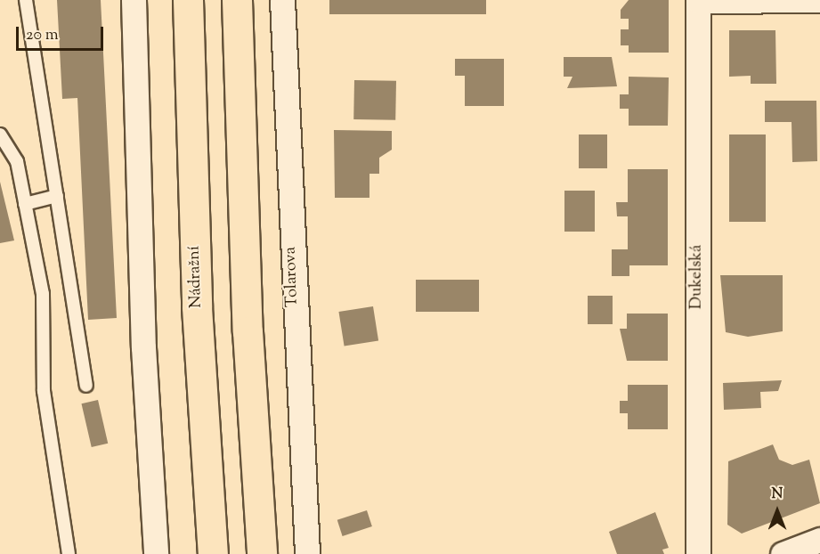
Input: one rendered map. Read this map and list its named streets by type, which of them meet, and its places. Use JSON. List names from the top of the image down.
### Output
{
  "streets": {
    "main road": ["Nádražní"],
    "street": ["Tolarova", "Dukelská"]
  },
  "scale_bar": "20 m",
  "north": "top"
}
